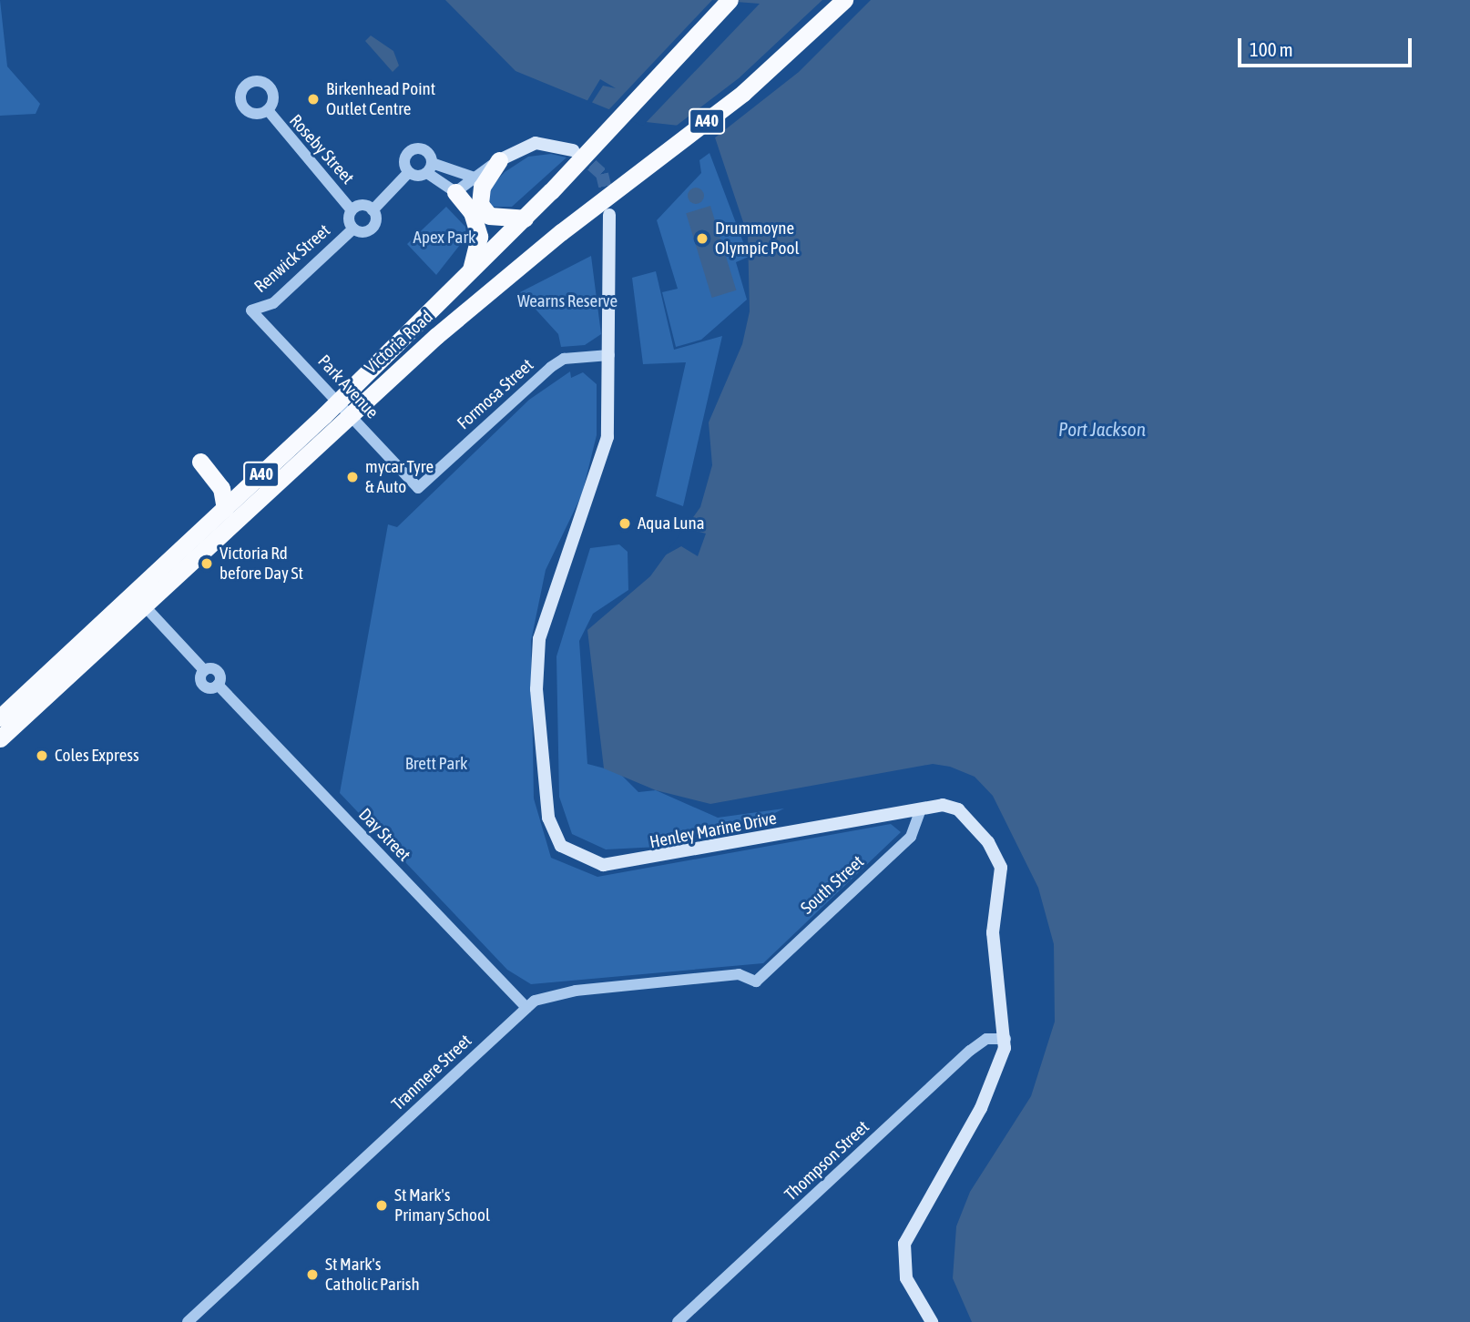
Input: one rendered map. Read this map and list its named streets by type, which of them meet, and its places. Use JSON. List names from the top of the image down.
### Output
{
  "streets": {
    "highway": ["A40", "Victoria Road"],
    "main road": ["Henley Marine Drive"],
    "street": [
      "Roseby Street",
      "Renwick Street",
      "Park Avenue",
      "Formosa Street",
      "Day Street",
      "South Street",
      "Tranmere Street",
      "Thompson Street"
    ]
  },
  "crossings": [
    ["Renwick Street", "Park Avenue"],
    ["Victoria Road", "Park Avenue"],
    ["Victoria Road", "Day Street"],
    ["Park Avenue", "Formosa Street"],
    ["Formosa Street", "Henley Marine Drive"],
    ["Henley Marine Drive", "South Street"],
    ["Henley Marine Drive", "Thompson Street"],
    ["Day Street", "Tranmere Street"],
    ["South Street", "Tranmere Street"]
  ],
  "water": ["Port Jackson"],
  "parks": ["Apex Park", "Wearns Reserve", "Brett Park"],
  "places": [
    "Birkenhead Point Outlet Centre",
    "Drummoyne Olympic Pool",
    "mycar Tyre & Auto",
    "Aqua Luna",
    "Victoria Rd before Day St",
    "Coles Express",
    "St Mark's Primary School",
    "St Mark's Catholic Parish"
  ],
  "scale_bar": "100 m"
}
